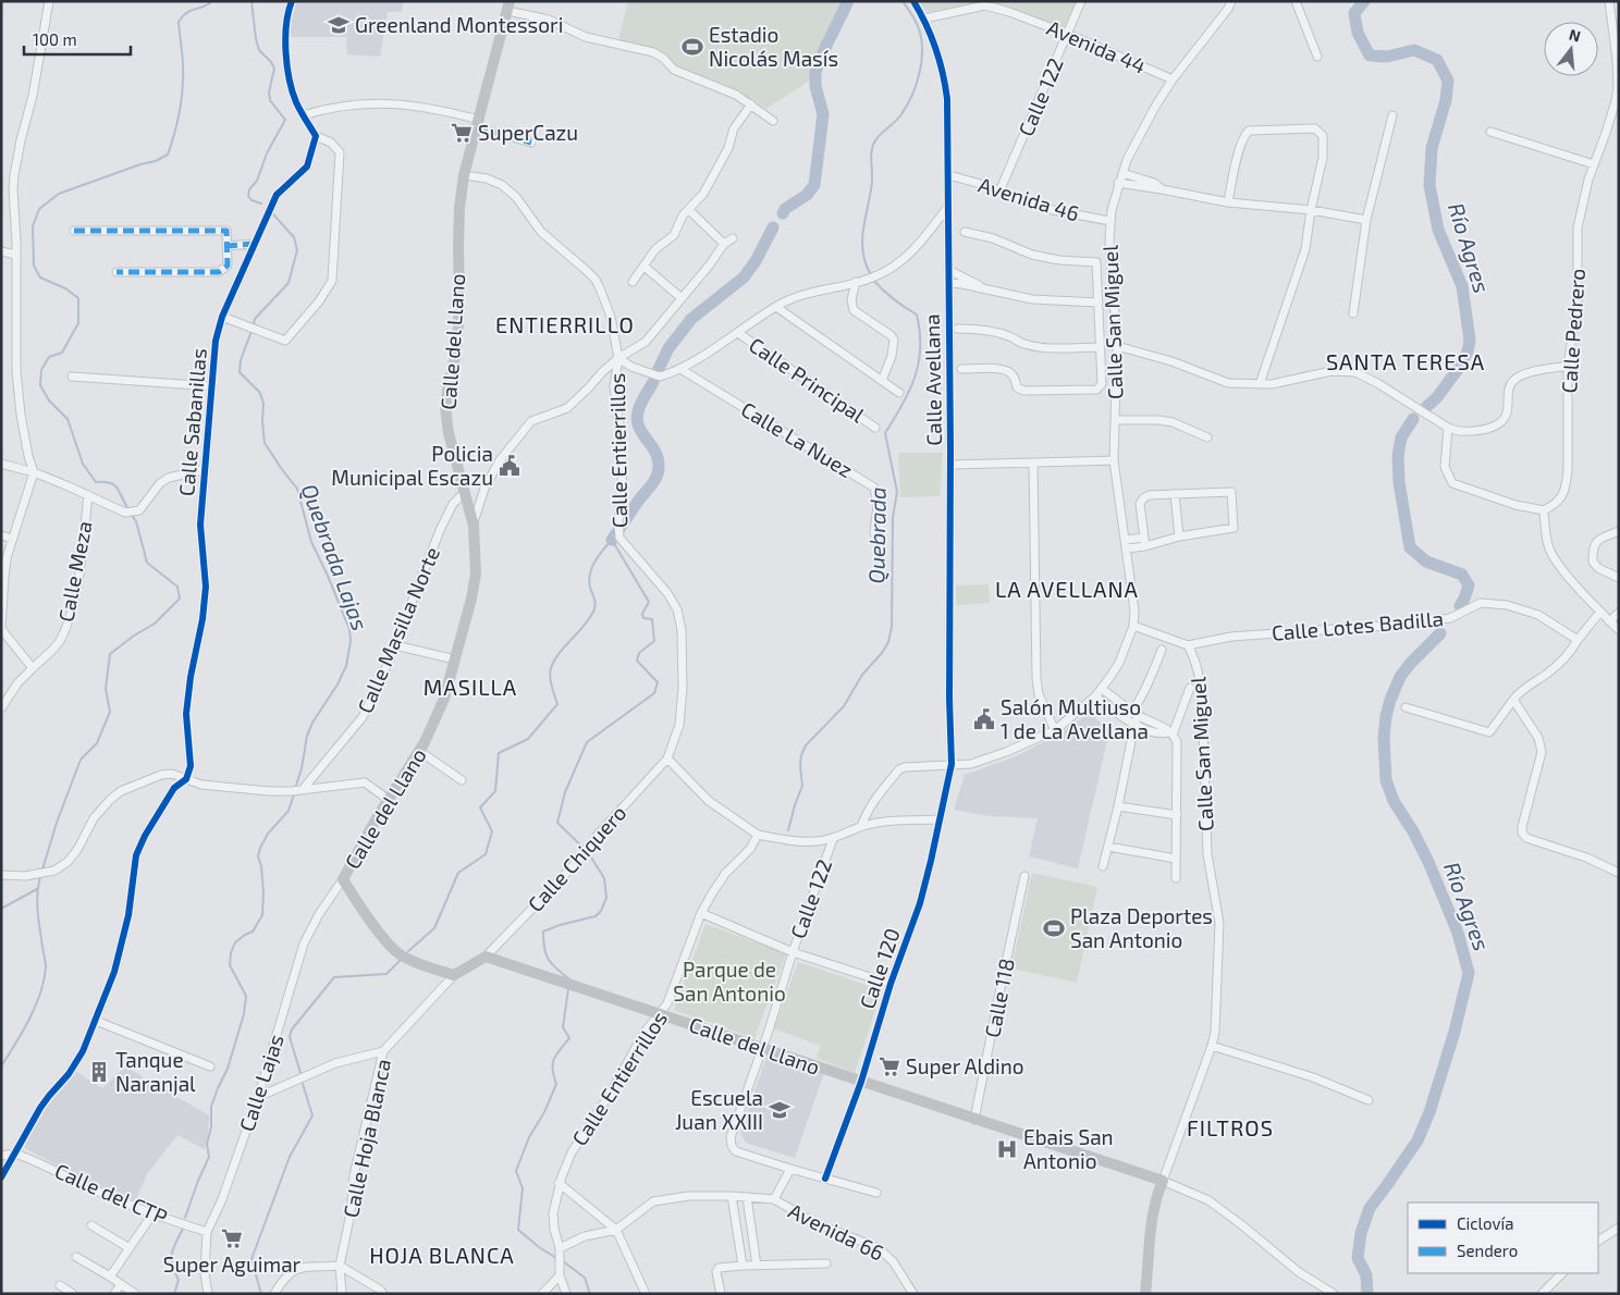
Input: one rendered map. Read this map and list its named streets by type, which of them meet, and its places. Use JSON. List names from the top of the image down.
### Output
{
  "streets": {
    "main road": ["Calle del Llano"],
    "street": [
      "Avenida 44",
      "Calle 122",
      "Avenida 46",
      "Calle San Miguel",
      "Calle Pedrero",
      "Calle Principal",
      "Calle Avellana",
      "Calle Sabanillas",
      "Calle La Nuez",
      "Calle Entierrillos",
      "Calle Meza",
      "Calle Lotes Badilla",
      "Calle Masilla Norte",
      "Calle Chiquero",
      "Calle 120",
      "Calle 118",
      "Calle Lajas",
      "Calle Hoja Blanca",
      "Calle del CTP",
      "Avenida 66"
    ]
  },
  "crossings": [
    ["Avenida 44", "Calle 122"],
    ["Avenida 44", "Calle San Miguel"],
    ["Avenida 44", "Calle Avellana"],
    ["Calle 122", "Avenida 46"],
    ["Calle 122", "Calle del Llano"],
    ["Avenida 46", "Calle San Miguel"],
    ["Avenida 46", "Calle Avellana"],
    ["Calle San Miguel", "Calle del Llano"],
    ["Calle San Miguel", "Calle Lotes Badilla"],
    ["Calle del Llano", "Calle Entierrillos"],
    ["Calle del Llano", "Calle Masilla Norte"],
    ["Calle del Llano", "Calle Chiquero"],
    ["Calle del Llano", "Calle 120"],
    ["Calle del Llano", "Calle 118"],
    ["Calle del Llano", "Calle Lajas"],
    ["Calle del Llano", "Calle Hoja Blanca"],
    ["Calle Avellana", "Calle 120"],
    ["Calle Entierrillos", "Calle Chiquero"],
    ["Calle Lajas", "Calle del CTP"]
  ],
  "districts": [
    "ENTIERRILLO",
    "SANTA TERESA",
    "LA AVELLANA",
    "MASILLA",
    "FILTROS",
    "HOJA BLANCA"
  ],
  "water": ["Río Agres", "Quebrada", "Quebrada Lajas"],
  "parks": ["Parque de San Antonio"],
  "places": {
    "school or university": ["Greenland Montessori", "Escuela Juan XXIII"],
    "sports": ["Estadio Nicolás Masís", "Plaza Deportes San Antonio"],
    "supermarket": ["SuperCazu", "Super Aldino", "Super Aguimar"],
    "public building": ["Policia Municipal Escazu", "Salón Multiuso 1 de La Avellana"],
    "building": ["Tanque Naranjal"],
    "hospital": ["Ebais San Antonio"]
  },
  "legend": ["Ciclovía", "Sendero"],
  "scale_bar": "100 m",
  "north": "top"
}
